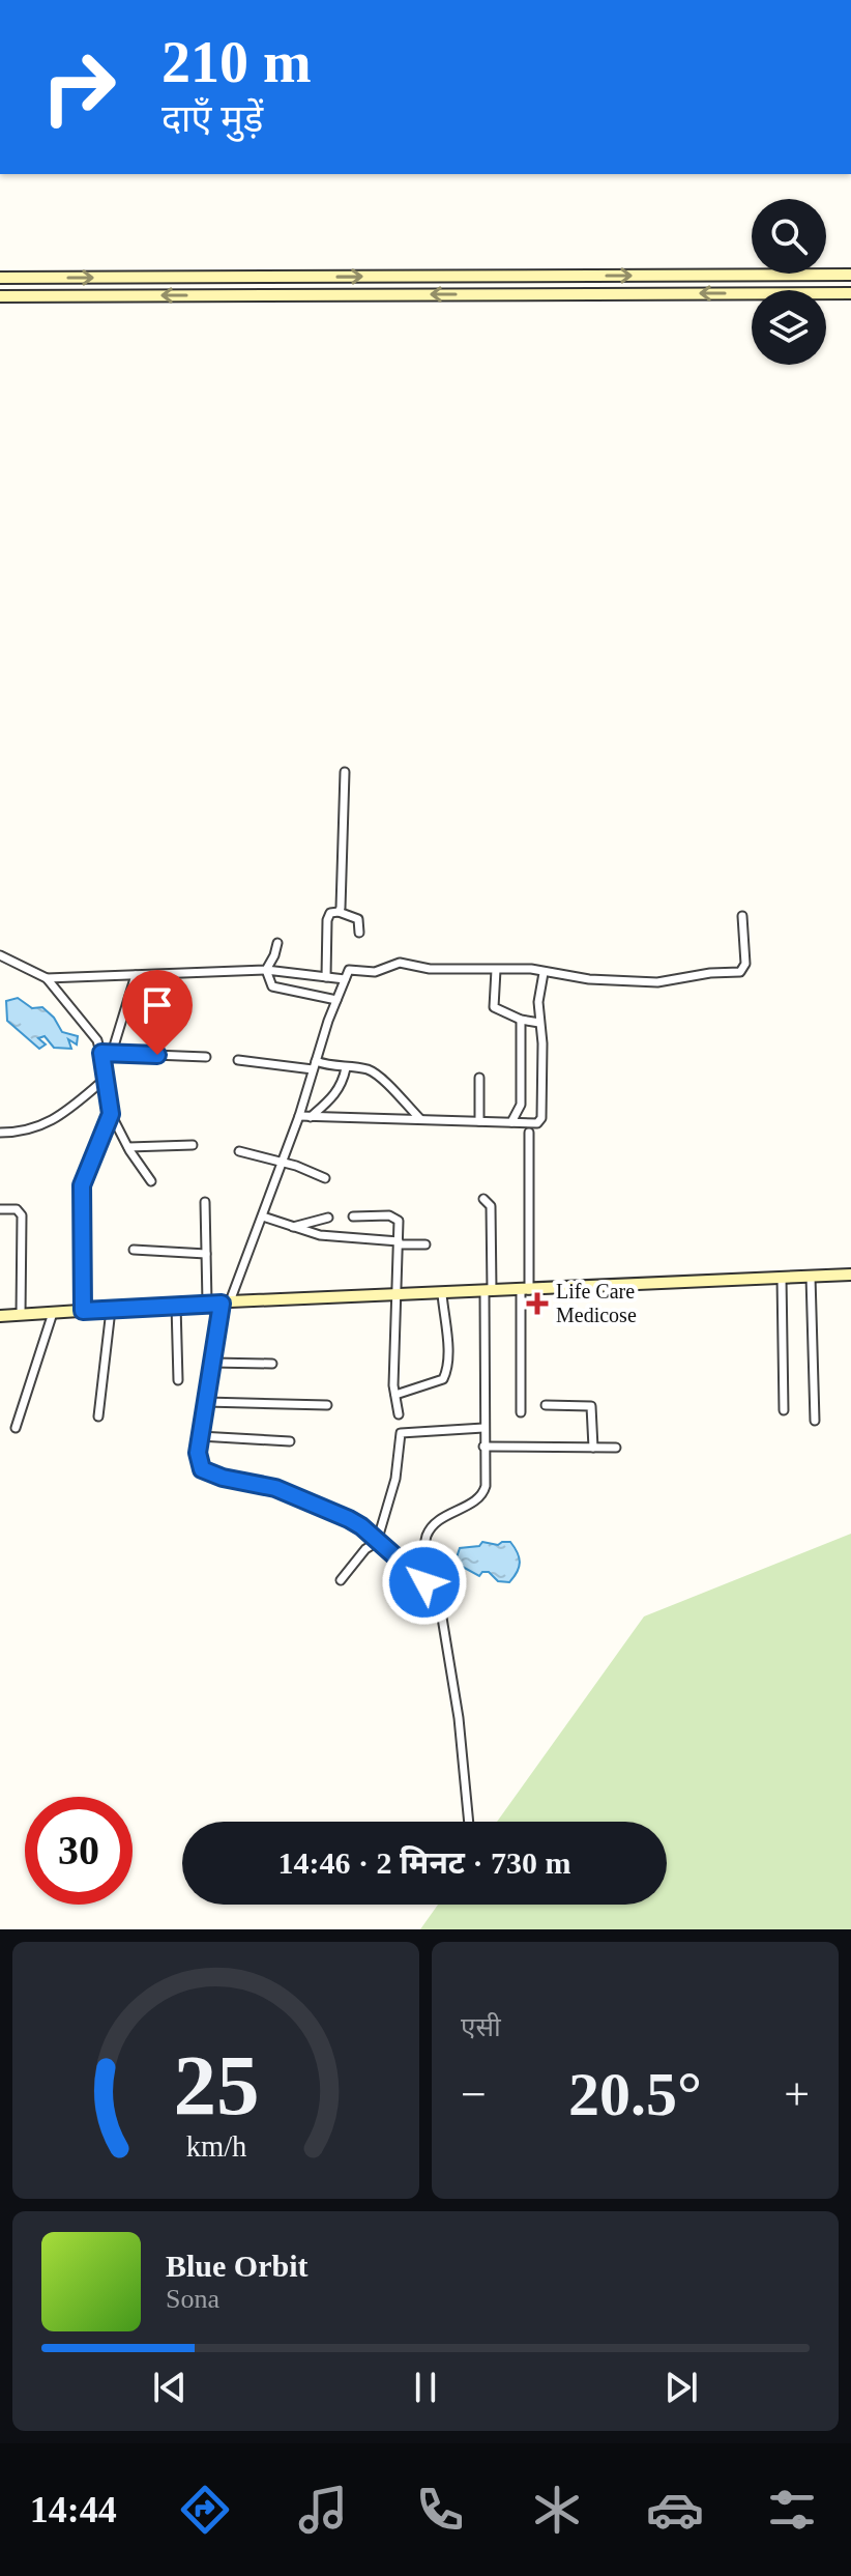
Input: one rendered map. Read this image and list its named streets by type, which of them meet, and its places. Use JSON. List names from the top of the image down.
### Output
{
  "places": {
    "health": ["Life Care Medicose"]
  },
  "page": {
    "turn": ["210 m", "दाएँ मुड़ें"],
    "limit": "30",
    "trip": "14:46 · 2 मिनट · 730 m",
    "tile": "एसी",
    "heat": ["−", "20.5°", "+"],
    "song": ["Blue Orbit", "Sona"],
    "tabs": "14:44",
    "gauge": ["25", "km/h"]
  }
}
